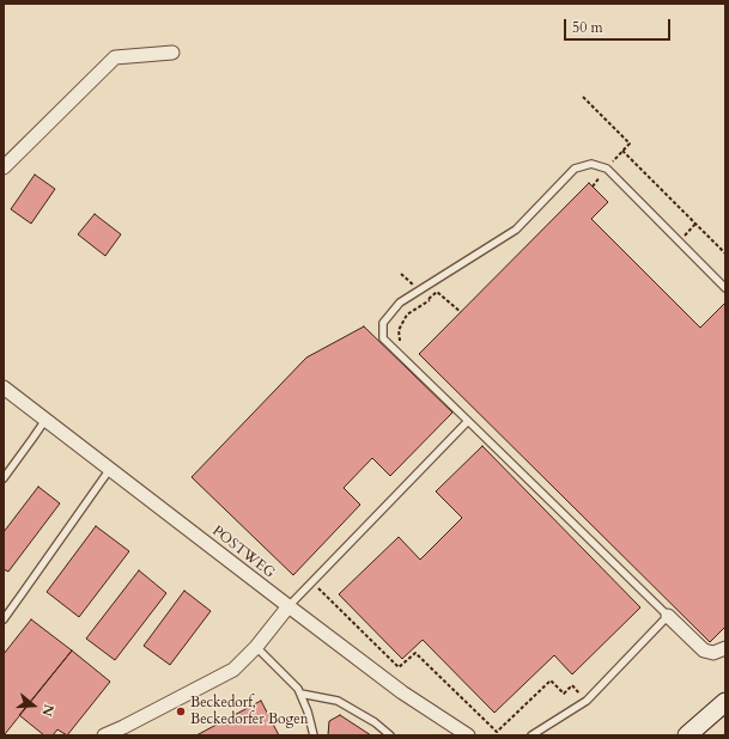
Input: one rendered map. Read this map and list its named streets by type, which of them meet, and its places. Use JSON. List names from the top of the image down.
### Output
{
  "streets": {
    "street": ["POSTWEG"]
  },
  "places": ["Beckedorf, Beckedorfer Bogen"],
  "scale_bar": "50 m",
  "north": "right"
}
